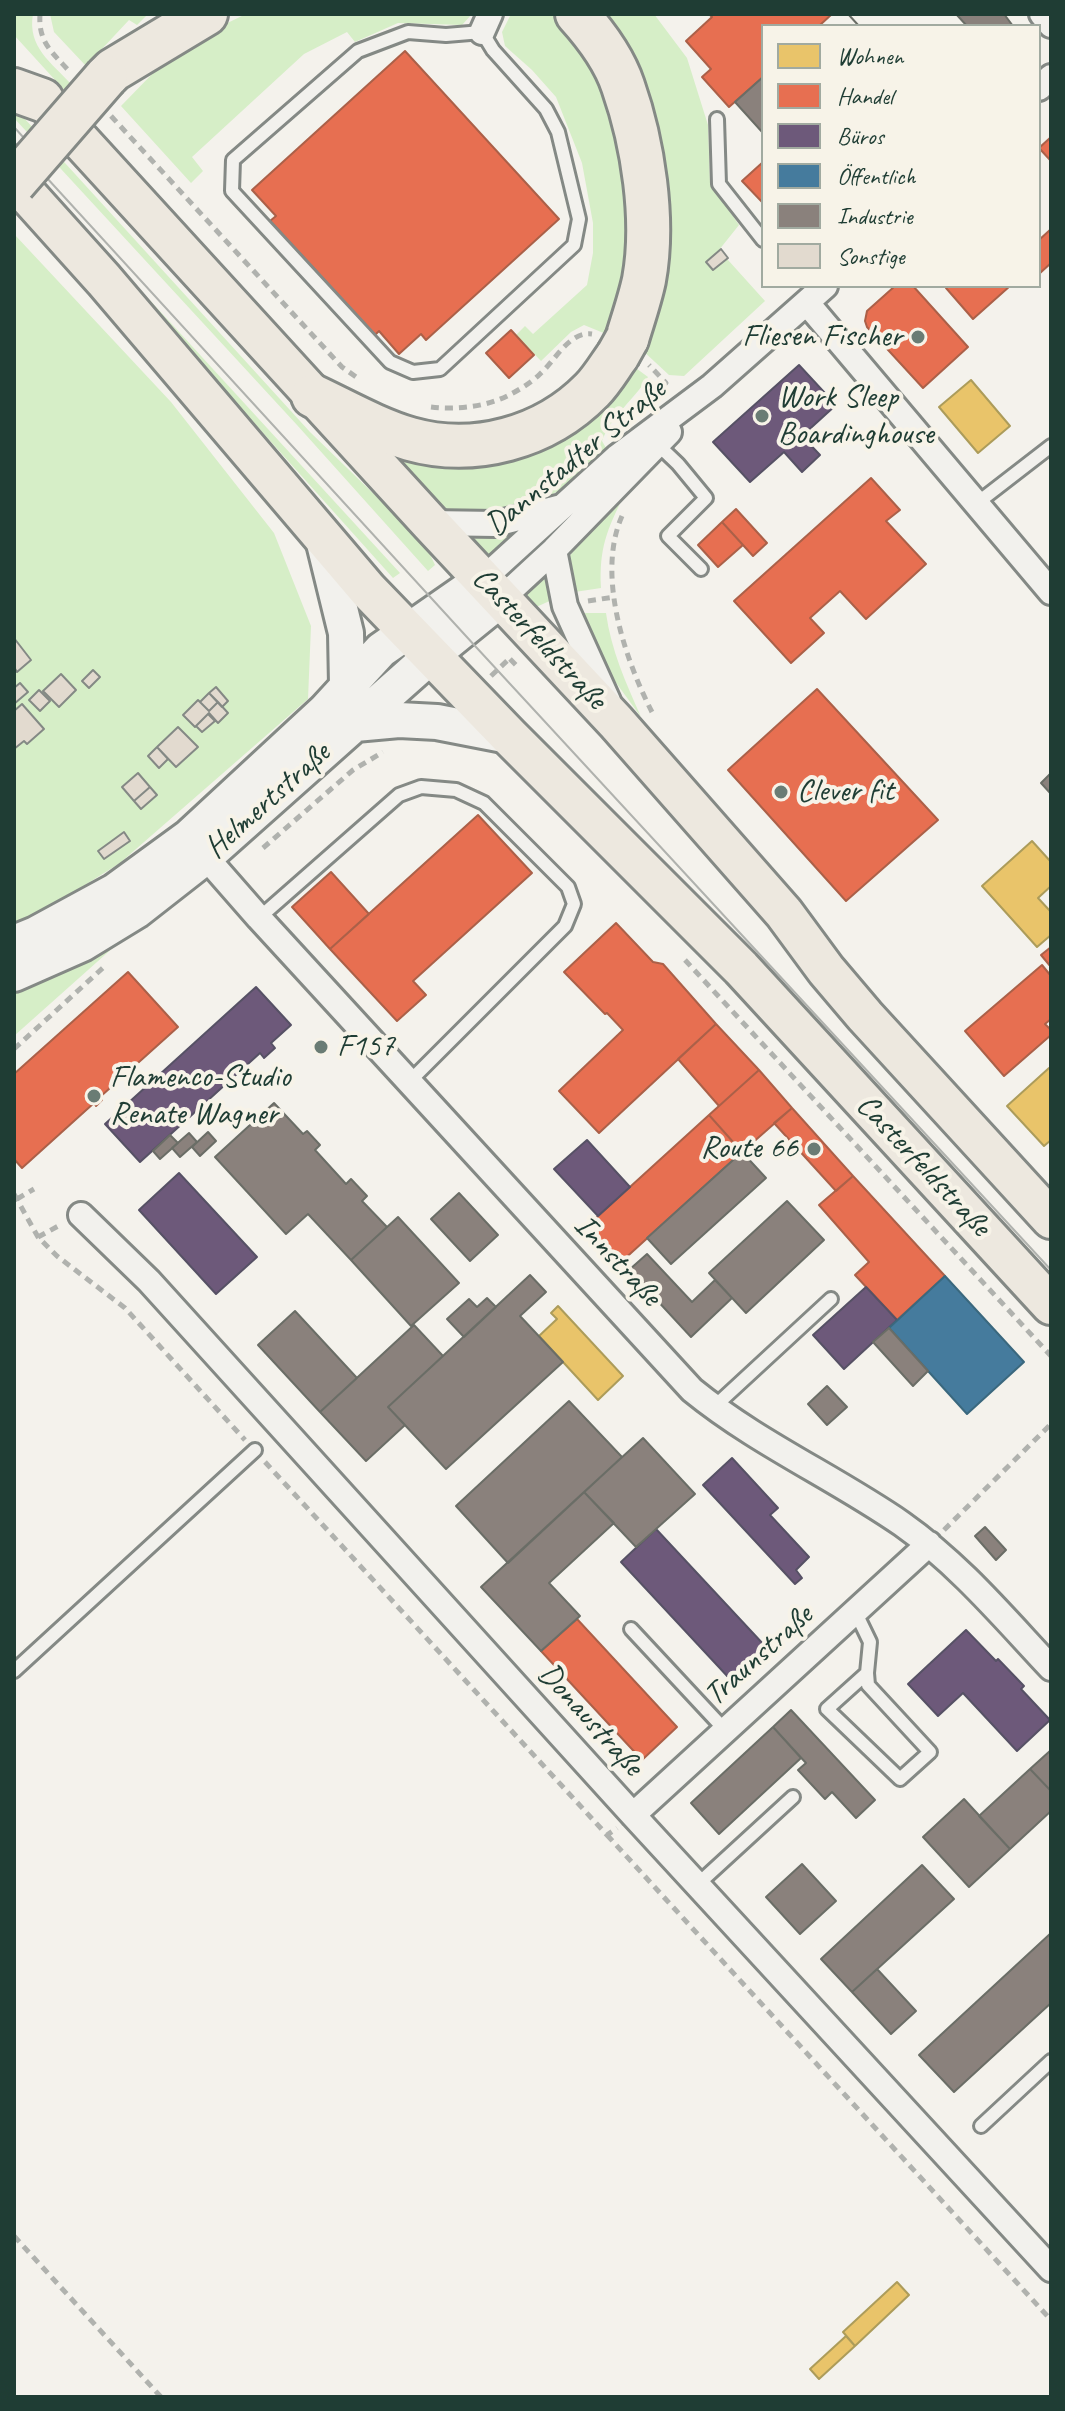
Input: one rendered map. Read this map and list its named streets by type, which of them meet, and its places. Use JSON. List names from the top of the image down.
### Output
{
  "streets": {
    "main road": ["Casterfeldstraße"],
    "street": [
      "Dannstadter Straße",
      "Helmertstraße",
      "Innstraße",
      "Traunstraße",
      "Donaustraße"
    ]
  },
  "crossings": [
    ["Dannstadter Straße", "Casterfeldstraße"],
    ["Dannstadter Straße", "Helmertstraße"],
    ["Casterfeldstraße", "Helmertstraße"],
    ["Helmertstraße", "Innstraße"],
    ["Innstraße", "Traunstraße"],
    ["Traunstraße", "Donaustraße"]
  ],
  "places": [
    "Fliesen Fischer",
    "Work Sleep Boardinghouse",
    "Clever fit",
    "F157",
    "Flamenco-Studio Renate Wagner",
    "Route 66"
  ],
  "legend": [
    "Wohnen",
    "Handel",
    "Büros",
    "Öffentlich",
    "Industrie",
    "Sonstige"
  ]
}
